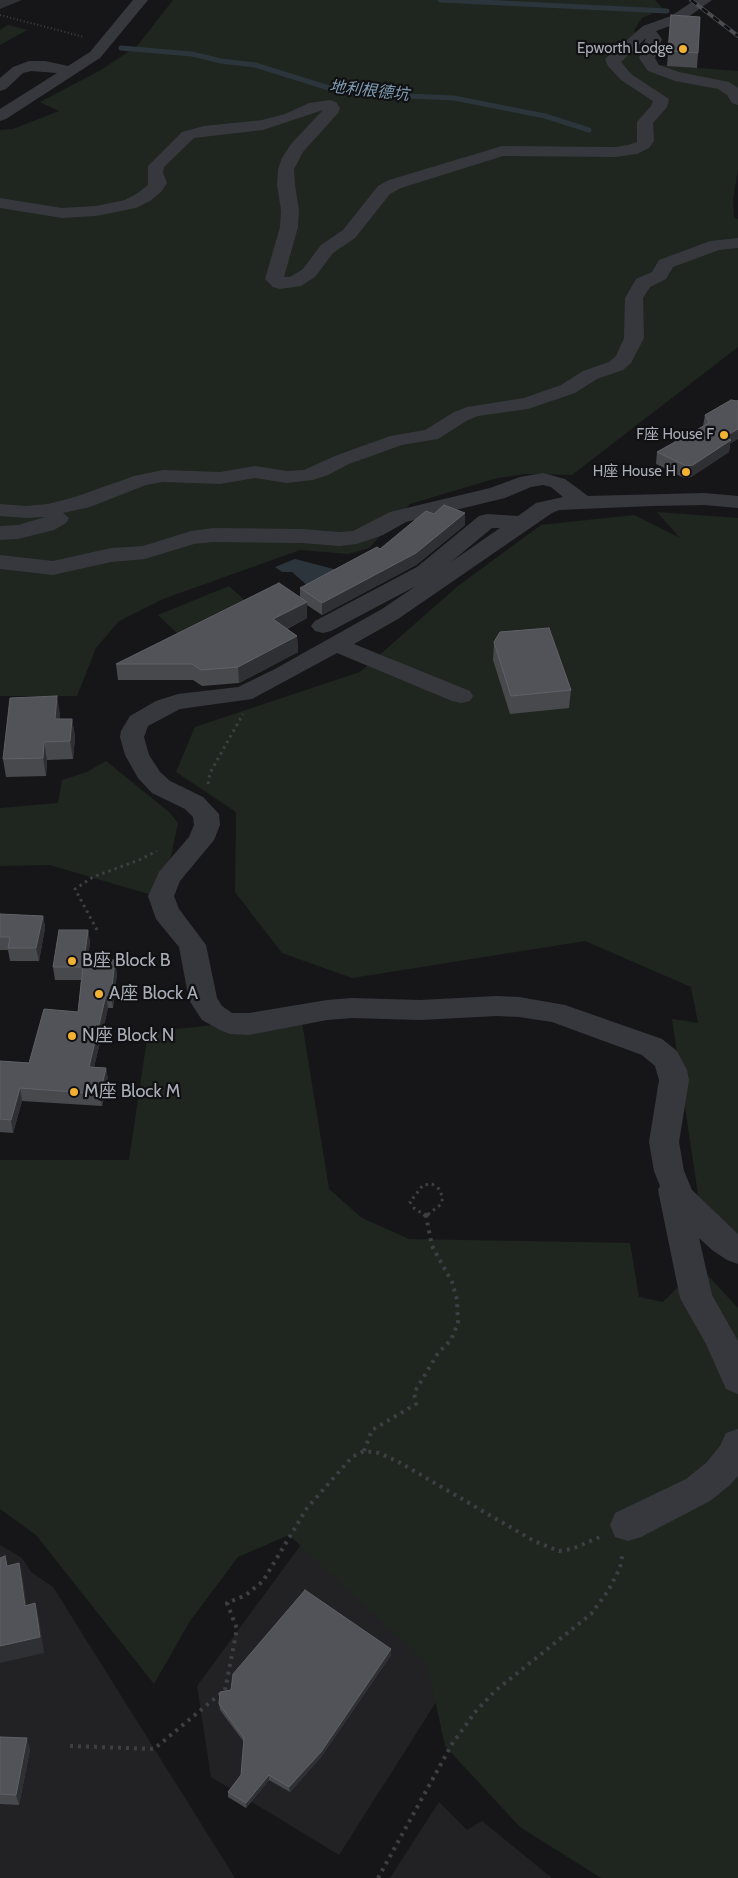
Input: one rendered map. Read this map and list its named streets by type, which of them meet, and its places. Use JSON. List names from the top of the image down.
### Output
{
  "water": ["地利根德坑"],
  "places": [
    "Epworth Lodge",
    "F座 House F",
    "H座 House H",
    "B座 Block B",
    "A座 Block A",
    "N座 Block N",
    "M座 Block M"
  ]
}
